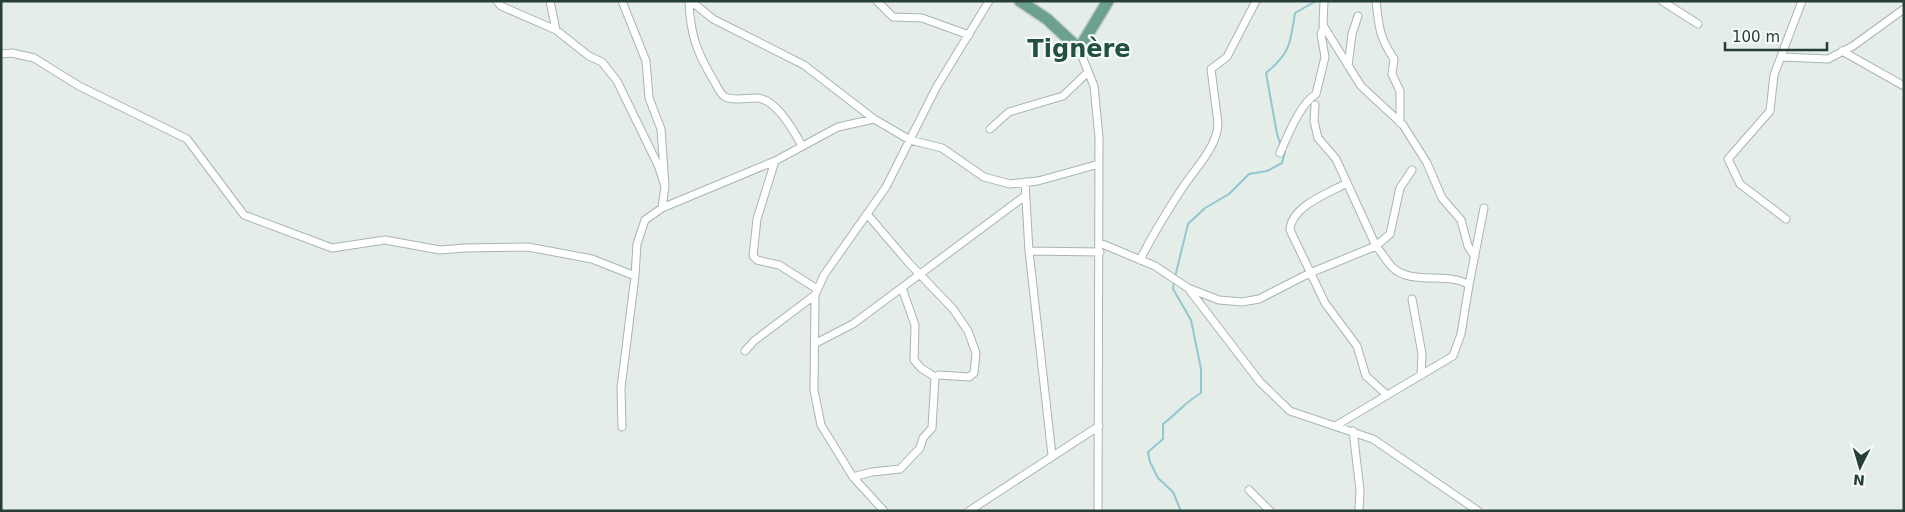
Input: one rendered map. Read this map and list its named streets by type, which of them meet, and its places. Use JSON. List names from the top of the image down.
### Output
{
  "districts": ["Tignère"],
  "scale_bar": "100 m",
  "north": "bottom"
}
